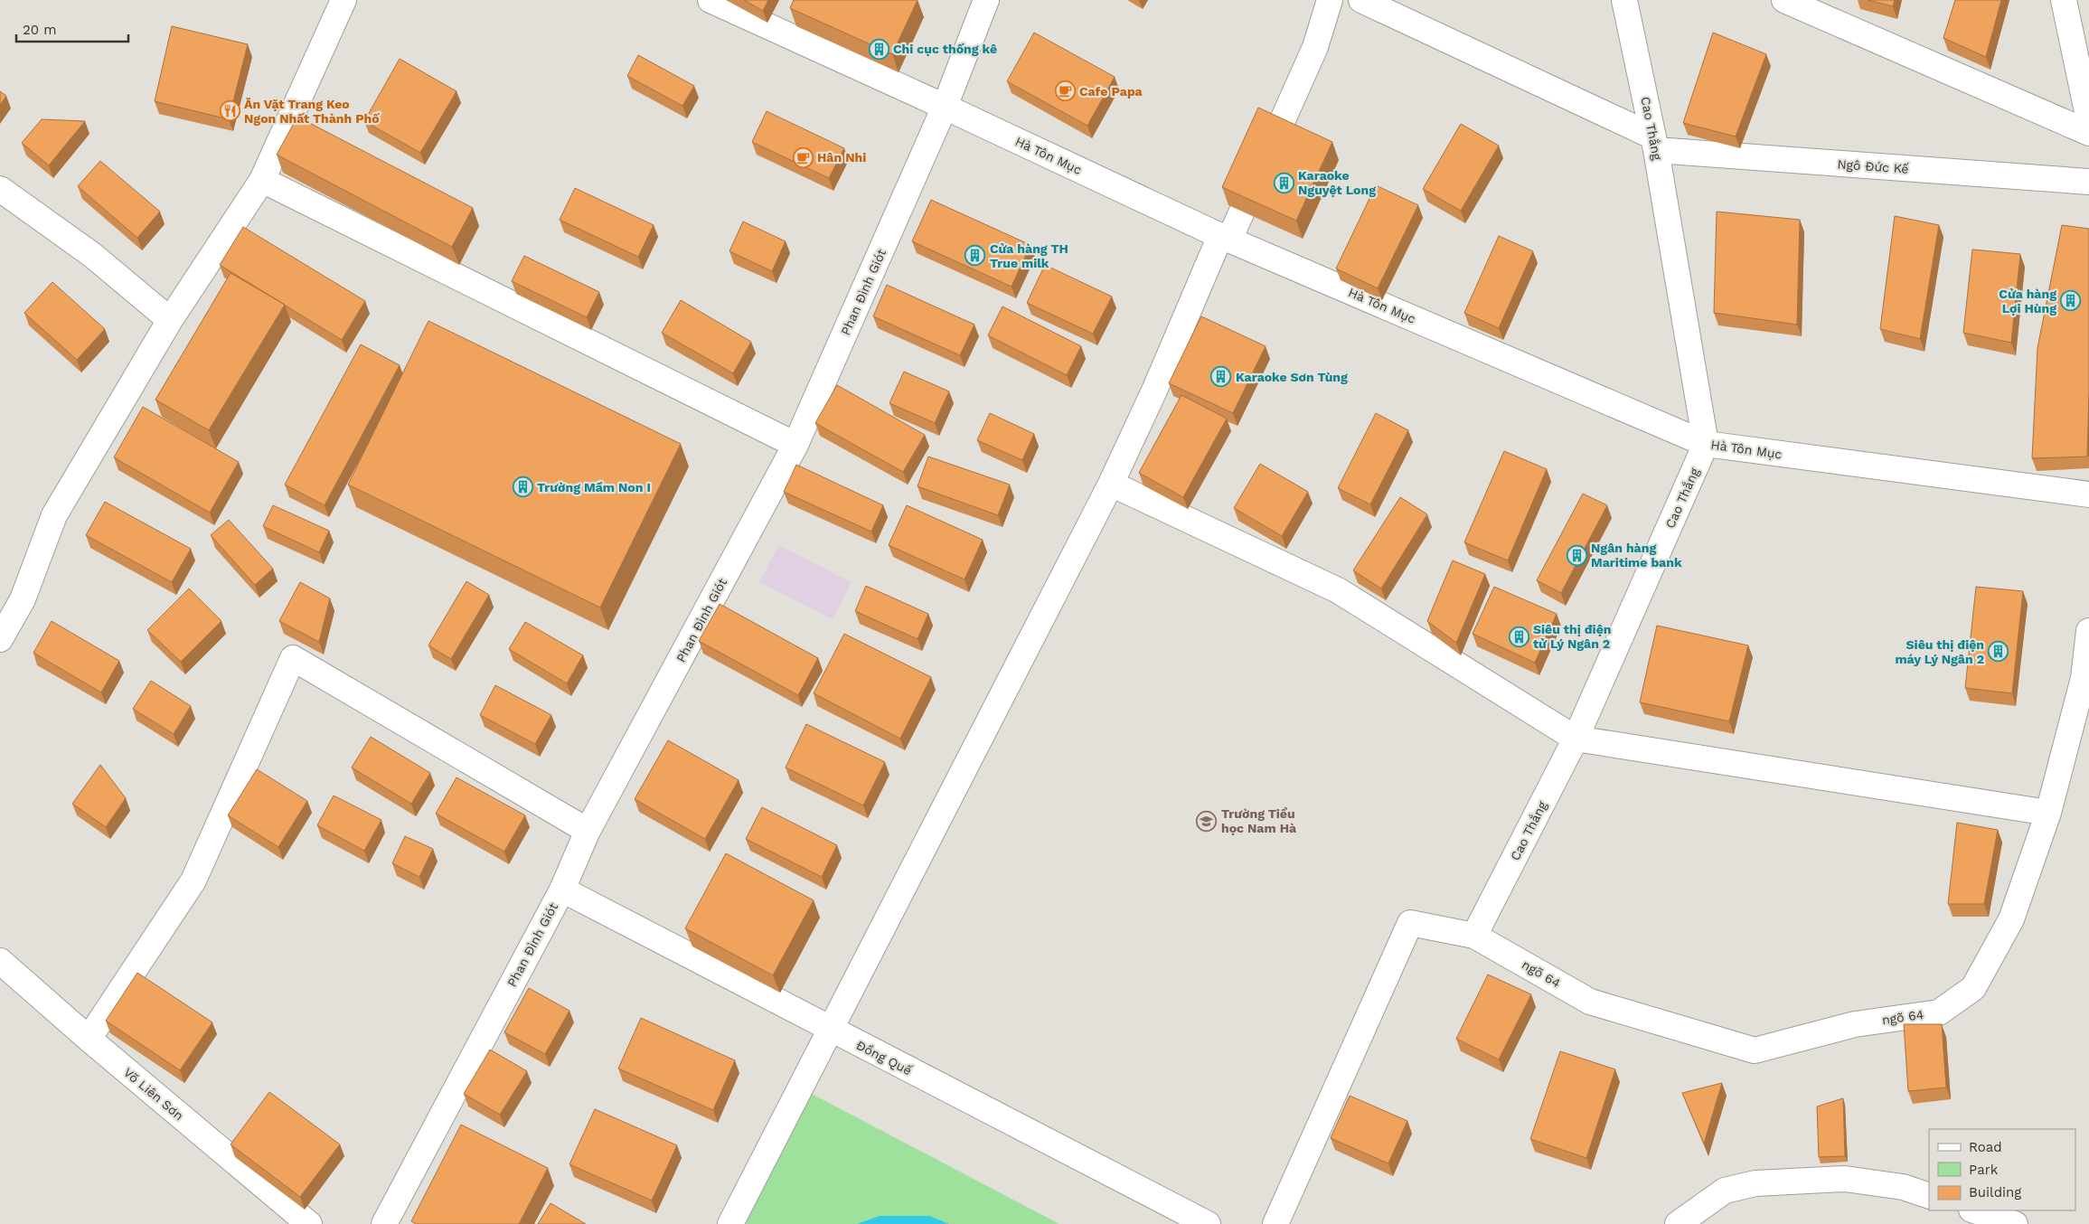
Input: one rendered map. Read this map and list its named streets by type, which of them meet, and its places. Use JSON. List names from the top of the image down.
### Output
{
  "streets": {
    "street": [
      "Cao Thắng",
      "Hà Tôn Mục",
      "Ngô Đức Kế",
      "Phan Đình Giót",
      "ngõ 64",
      "Đồng Quế",
      "Võ Liên Sơn"
    ]
  },
  "crossings": [
    ["Cao Thắng", "Hà Tôn Mục"],
    ["Cao Thắng", "Ngô Đức Kế"],
    ["Cao Thắng", "ngõ 64"],
    ["Hà Tôn Mục", "Phan Đình Giót"],
    ["Phan Đình Giót", "Đồng Quế"]
  ],
  "places": {
    "building": [
      "Chi cục thống kê",
      "Karaoke Nguyệt Long",
      "Cửa hàng TH True milk",
      "Cửa hàng Lợi Hùng",
      "Karaoke Sơn Tùng",
      "Trường Mầm Non I",
      "Ngân hàng Maritime bank",
      "Siêu thị điện tử Lý Ngân 2",
      "Siêu thị điện máy Lý Ngân 2"
    ],
    "cafe": ["Cafe Papa", "Hân Nhi"],
    "restaurant": ["Ăn Vặt Trang Keo Ngon Nhất Thành Phố"],
    "school or university": ["Trường Tiểu học Nam Hà"]
  },
  "legend": ["Road", "Park", "Building"],
  "scale_bar": "20 m"
}
